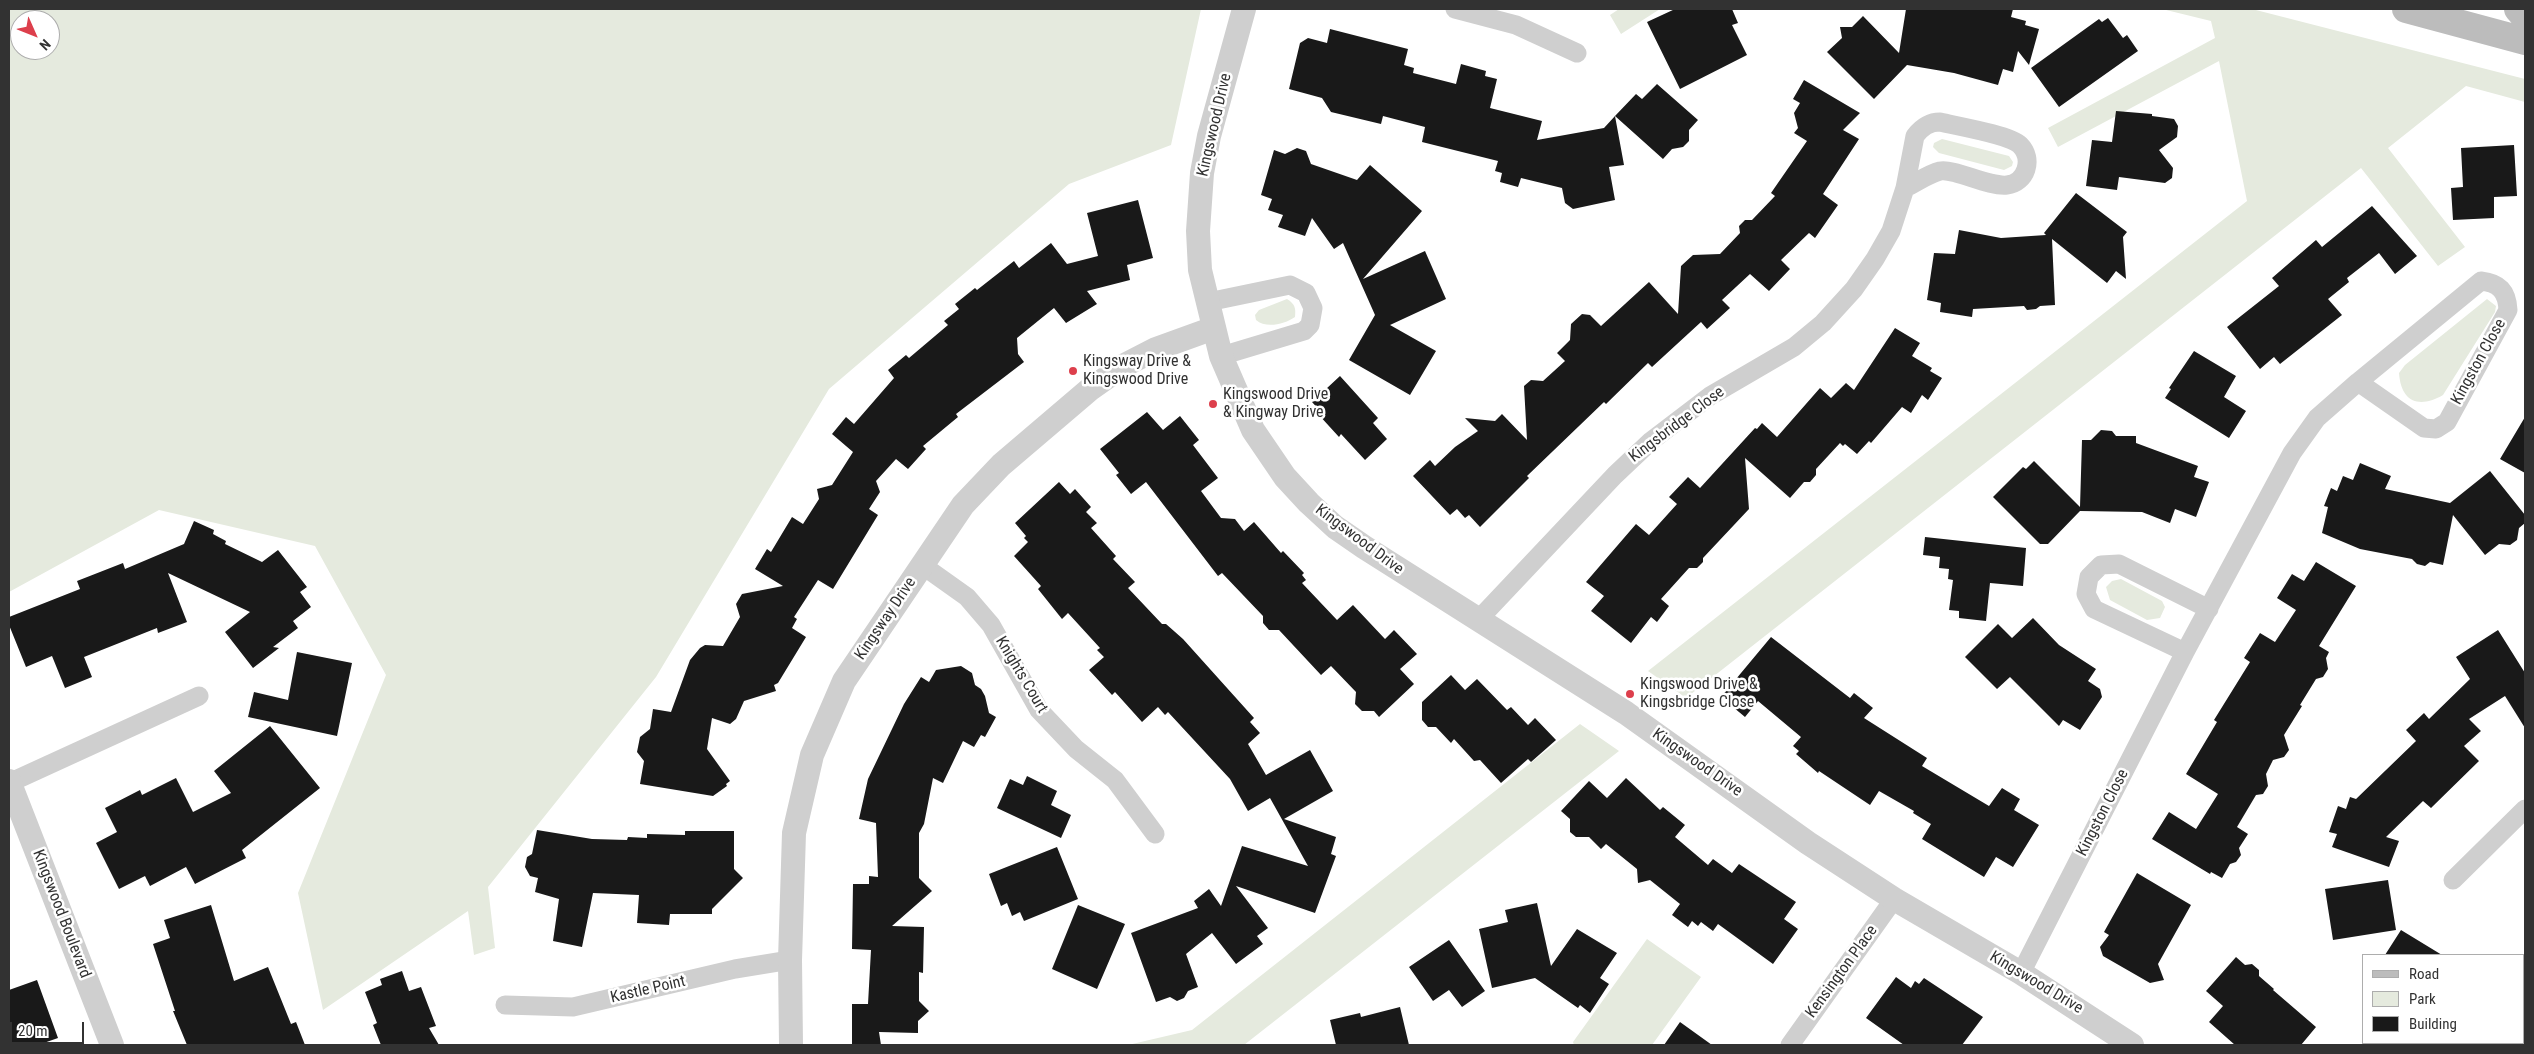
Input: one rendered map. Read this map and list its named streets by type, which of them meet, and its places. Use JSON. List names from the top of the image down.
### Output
{
  "streets": {
    "street": [
      "Kingswood Drive",
      "Kingston Close",
      "Kingsbridge Close",
      "Kingsway Drive",
      "Knights Court",
      "Kingswood Boulevard",
      "Kensington Place",
      "Kastle Point"
    ]
  },
  "crossings": [
    ["Kingswood Drive", "Kingston Close"],
    ["Kingswood Drive", "Kingsbridge Close"],
    ["Kingswood Drive", "Kingsway Drive"],
    ["Kingswood Drive", "Kensington Place"],
    ["Kingsway Drive", "Knights Court"],
    ["Kingsway Drive", "Kastle Point"]
  ],
  "places": ["Kingsway Drive & Kingswood Drive", "Kingswood Drive & Kingway Drive", "Kingswood Drive & Kingsbridge Close"],
  "legend": ["Road", "Park", "Building"],
  "scale_bar": "20 m",
  "north": "bottom right"
}
